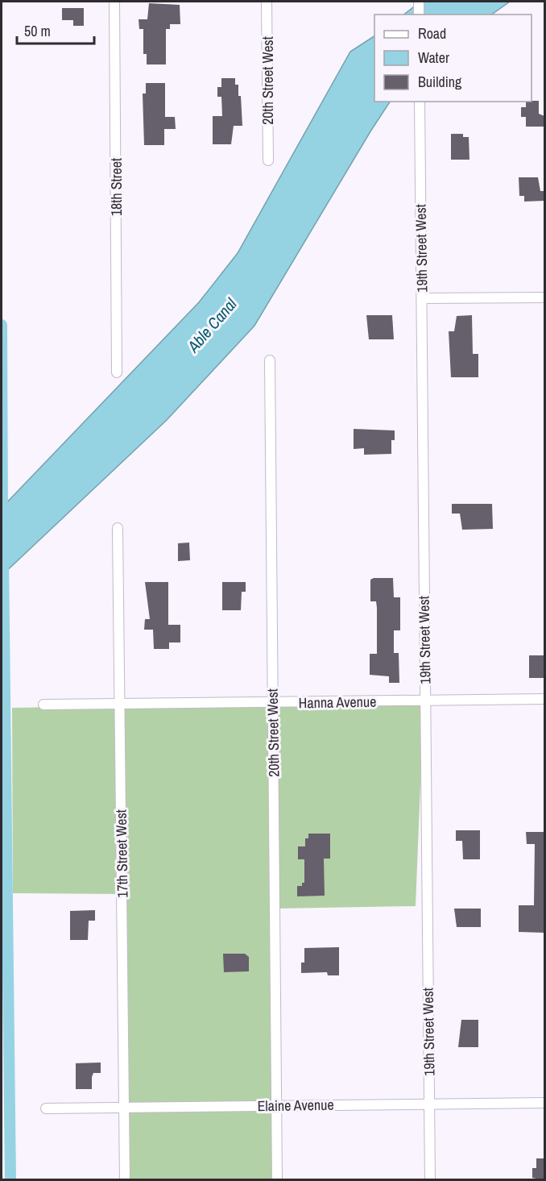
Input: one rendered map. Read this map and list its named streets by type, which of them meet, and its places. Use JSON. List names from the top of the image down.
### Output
{
  "streets": {
    "street": [
      "20th Street West",
      "18th Street",
      "19th Street West",
      "Hanna Avenue",
      "17th Street West",
      "Elaine Avenue"
    ]
  },
  "crossings": [
    ["20th Street West", "Hanna Avenue"],
    ["20th Street West", "Elaine Avenue"],
    ["19th Street West", "Hanna Avenue"],
    ["19th Street West", "Elaine Avenue"],
    ["Hanna Avenue", "17th Street West"],
    ["17th Street West", "Elaine Avenue"]
  ],
  "water": ["Able Canal"],
  "legend": ["Road", "Water", "Building"],
  "scale_bar": "50 m"
}
